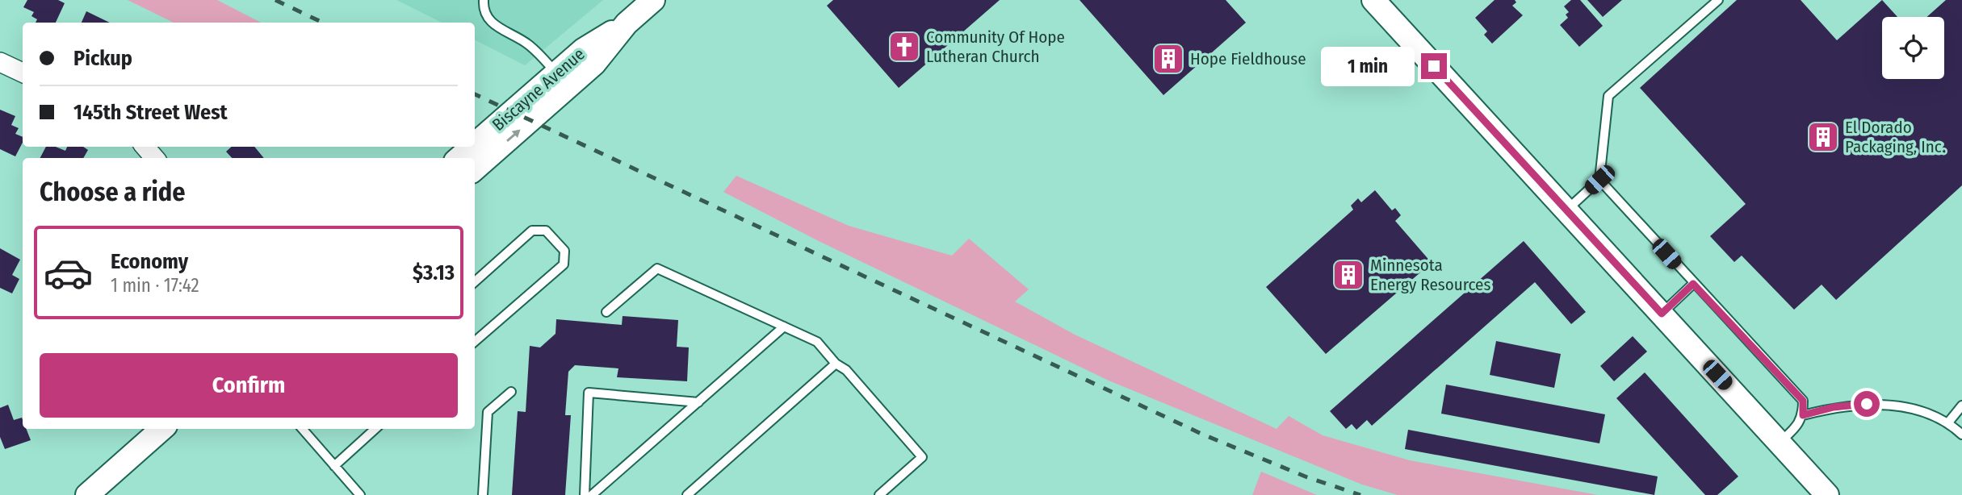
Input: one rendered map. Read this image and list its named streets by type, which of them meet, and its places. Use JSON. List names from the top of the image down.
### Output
{
  "streets": {
    "street": ["Biscayne Avenue"]
  },
  "places": {
    "church": ["Community Of Hope Lutheran Church"],
    "building": ["Hope Fieldhouse", "El Dorado Packaging, Inc.", "Minnesota Energy Resources"]
  },
  "page": {
    "banner": ["Pickup", "145th Street West"],
    "bubble": "1 min",
    "heading": "Choose a ride",
    "list": [
      {
        "name": "Economy",
        "note": "1 min · 17:42",
        "value": "$3.13"
      }
    ],
    "buttons": "Confirm"
  }
}
